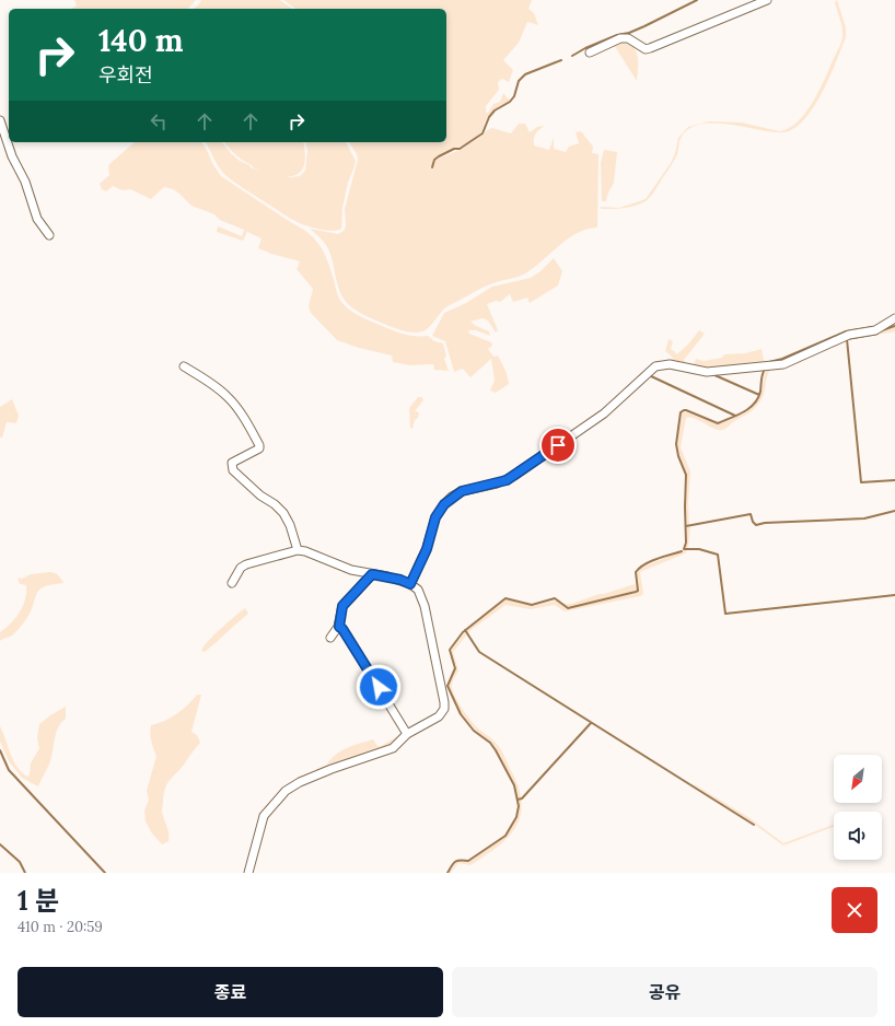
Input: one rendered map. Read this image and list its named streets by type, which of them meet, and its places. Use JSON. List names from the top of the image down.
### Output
{
  "north": "bottom left",
  "page": {
    "turn": ["140 m", "우회전"],
    "heading": ["1 분", "410 m · 20:59"],
    "buttons": ["종료", "공유"]
  }
}
